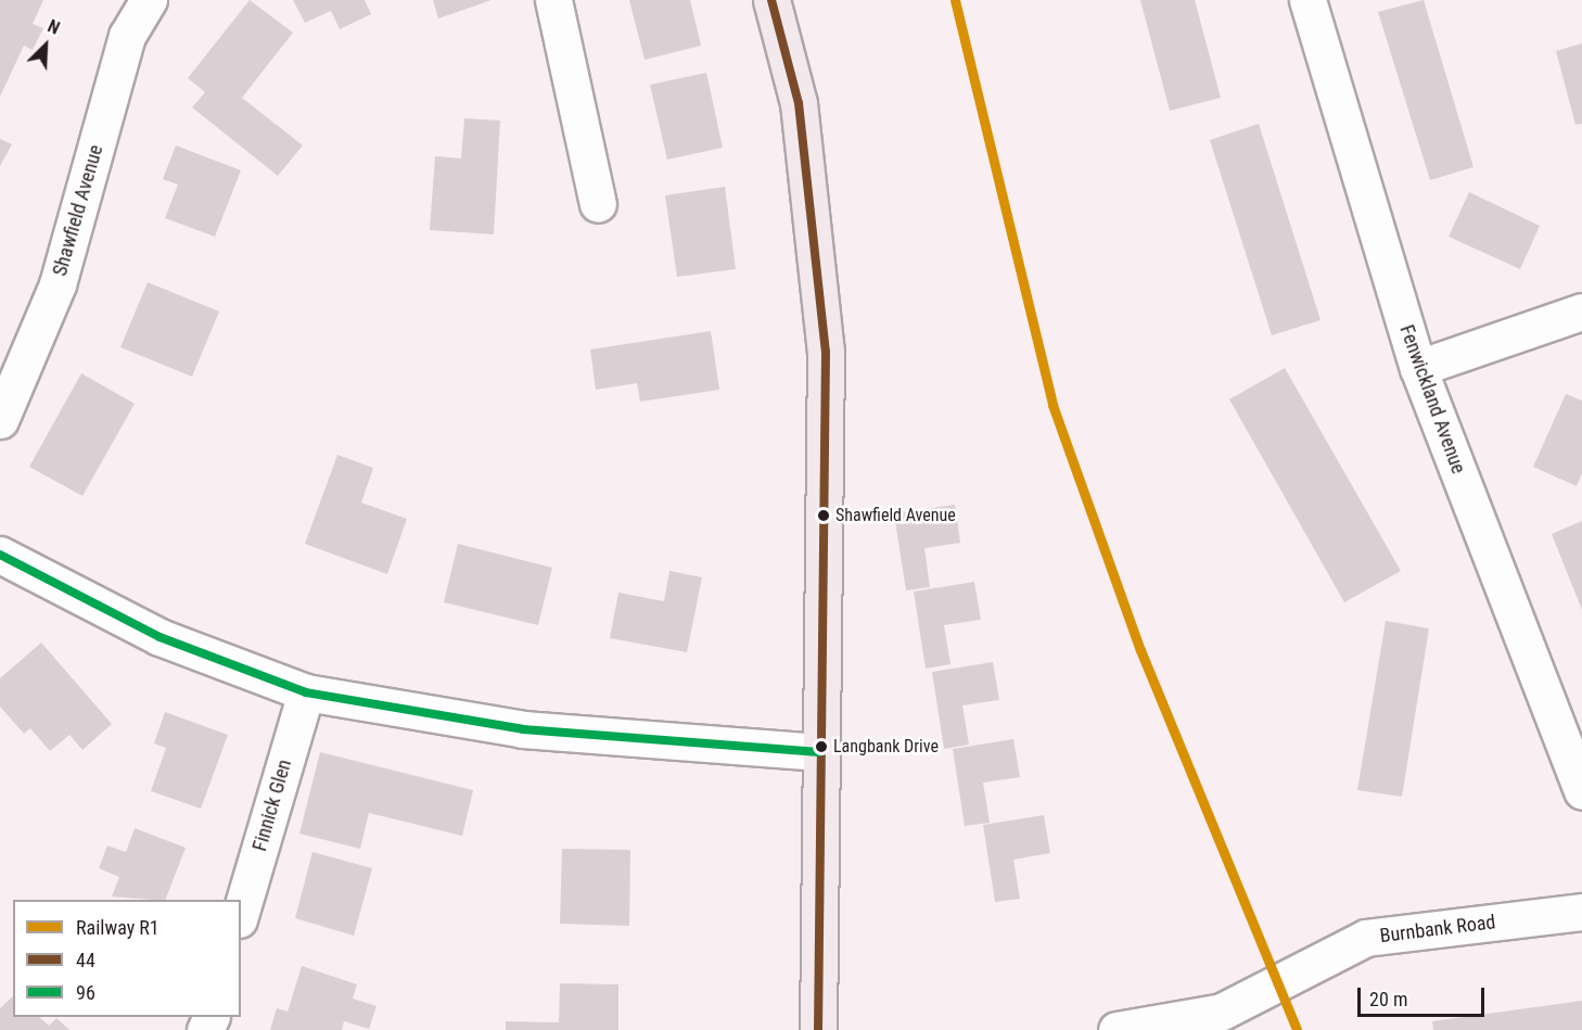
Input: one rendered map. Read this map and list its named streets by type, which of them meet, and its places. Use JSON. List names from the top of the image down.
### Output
{
  "streets": {
    "street": [
      "Shawfield Avenue",
      "Fenwickland Avenue",
      "Finnick Glen",
      "Burnbank Road"
    ]
  },
  "places": ["Shawfield Avenue", "Langbank Drive"],
  "lines": ["rail line R1", "transit line 44", "transit line 96"],
  "legend": ["Railway R1", "44", "96"],
  "scale_bar": "20 m",
  "north": "top right"
}
